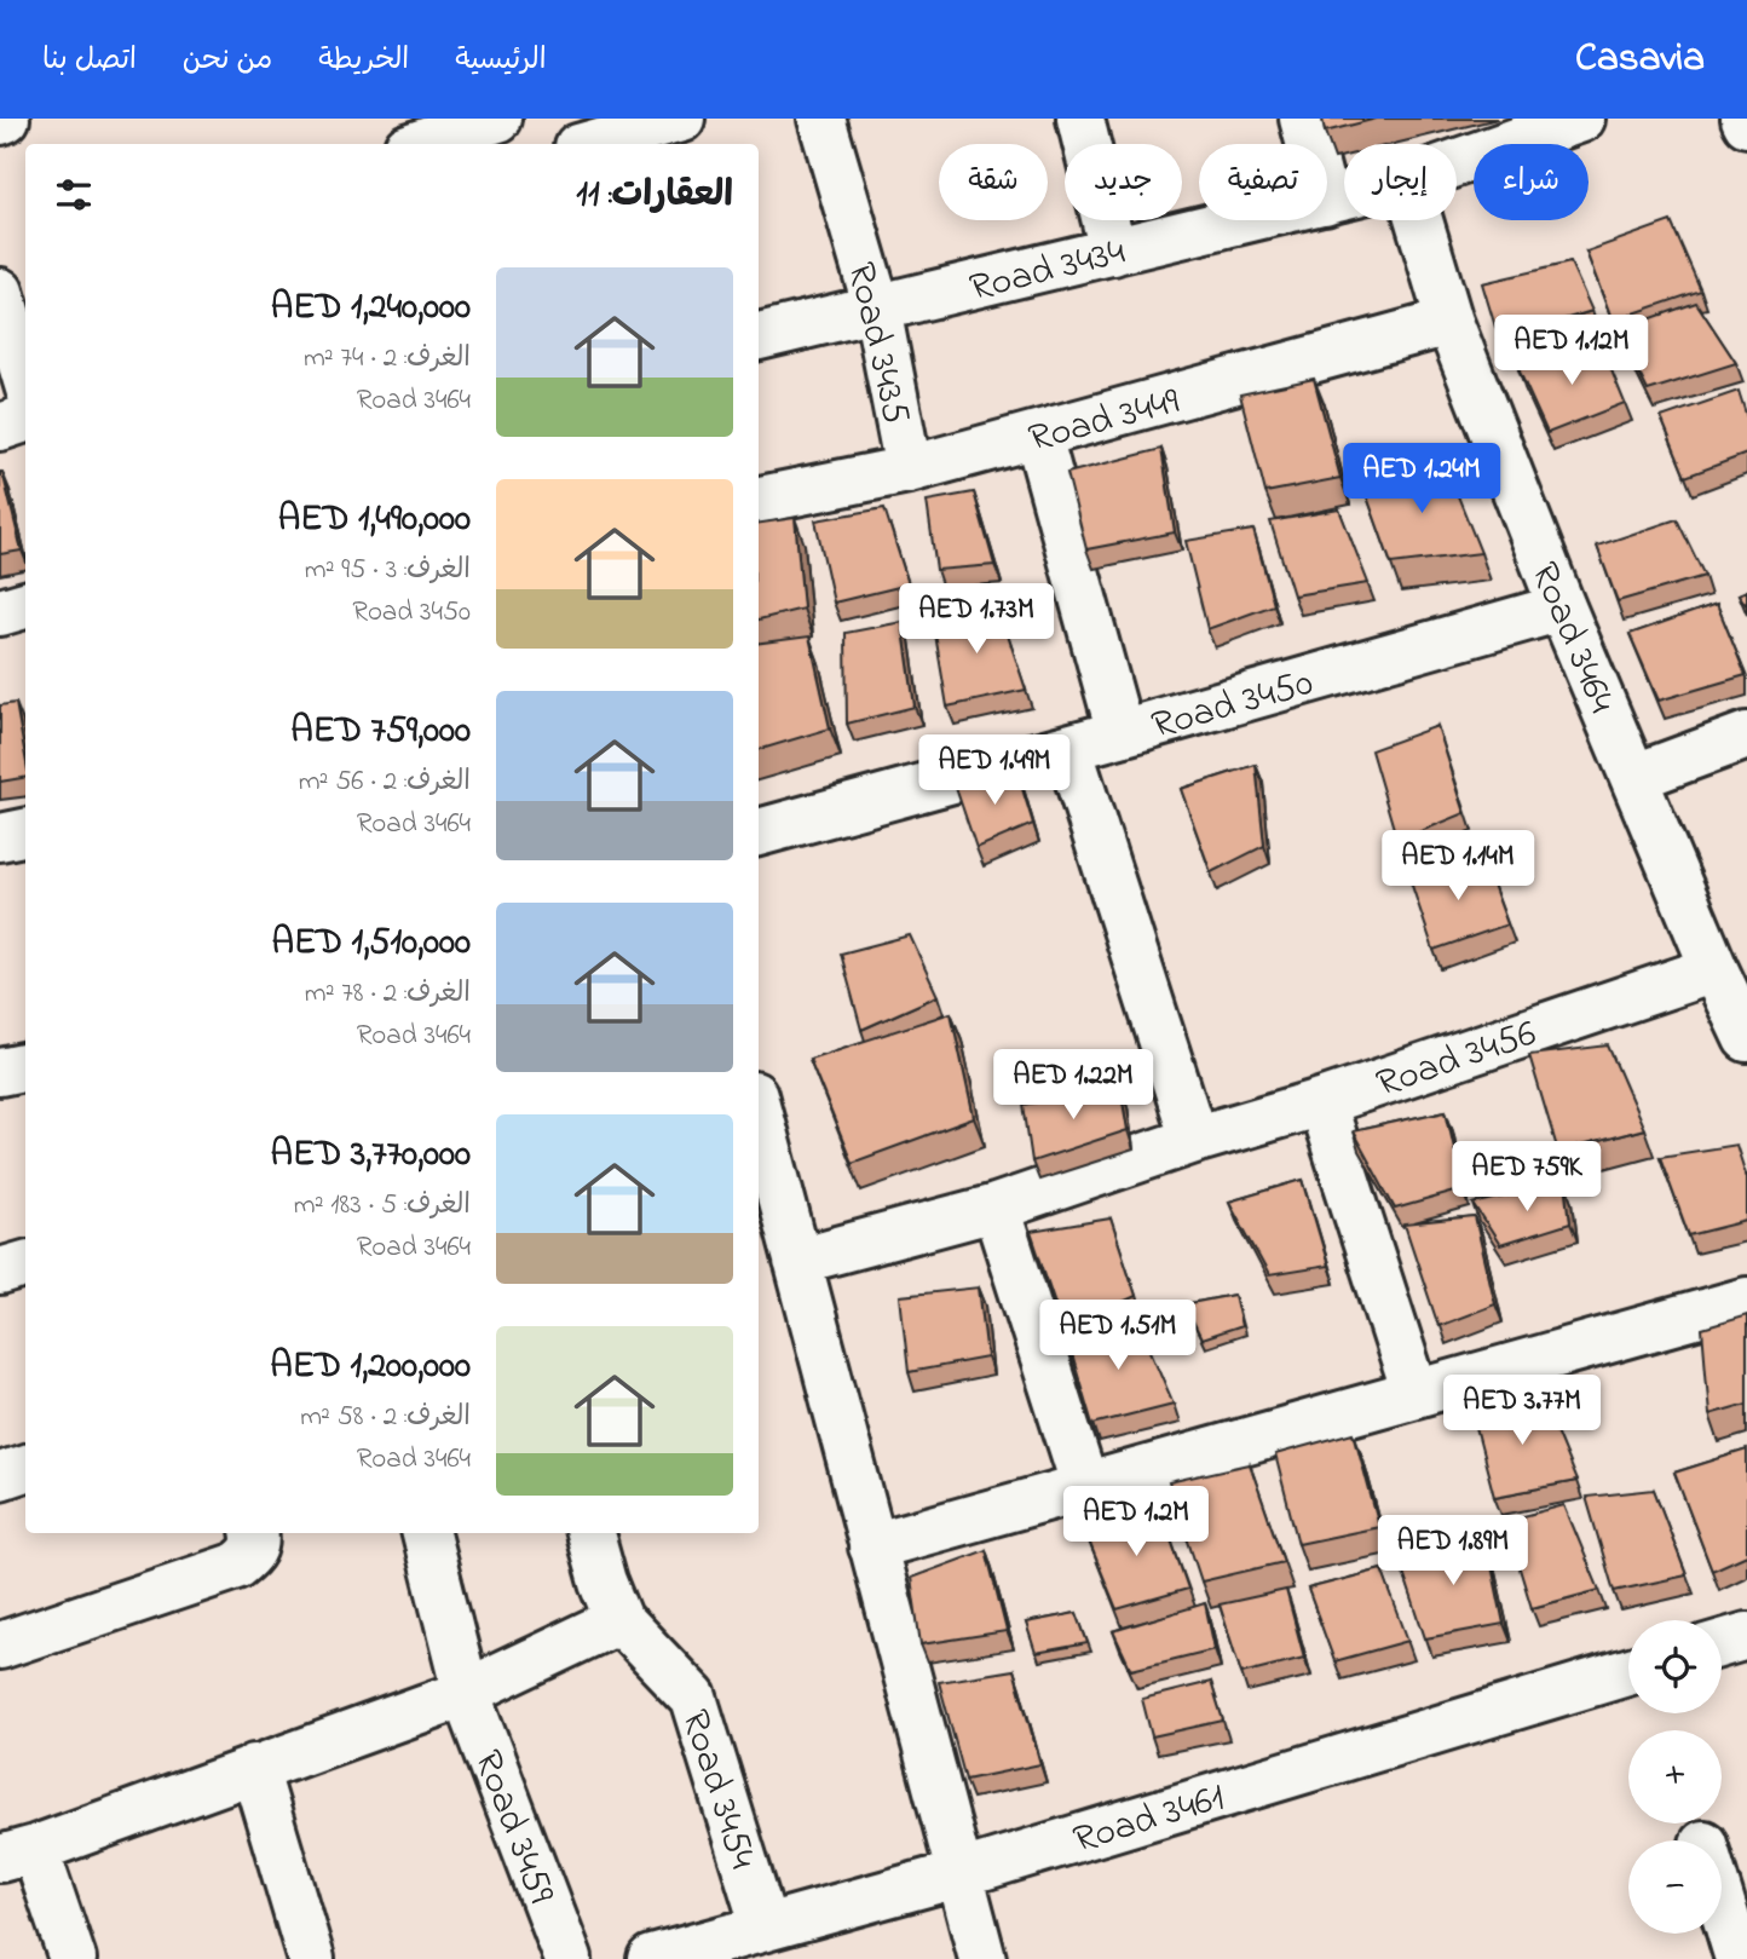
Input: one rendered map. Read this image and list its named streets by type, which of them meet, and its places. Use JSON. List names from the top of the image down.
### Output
{
  "streets": {
    "street": [
      "Road 3434",
      "Road 3435",
      "Road 3449",
      "Road 3464",
      "Road 3450",
      "Road 3456",
      "Road 3454",
      "Road 3461",
      "Road 3459"
    ]
  },
  "crossings": [
    ["Road 3434", "Road 3435"],
    ["Road 3435", "Road 3449"],
    ["Road 3449", "Road 3464"],
    ["Road 3464", "Road 3450"],
    ["Road 3464", "Road 3456"],
    ["Road 3454", "Road 3461"]
  ],
  "page": {
    "header": "Casavia",
    "nav": [
      "الرئيسية",
      "الخريطة",
      "من نحن",
      "اتصل بنا"
    ],
    "chip": [
      "شراء",
      "إيجار",
      "تصفية",
      "جديد",
      "شقة"
    ],
    "heading": "العقارات: 11",
    "list": [
      {
        "name": "AED 1,240,000",
        "note": "الغرف: 2 · 74 m² · Road 3464"
      },
      {
        "name": "AED 1,490,000",
        "note": "الغرف: 3 · 95 m² · Road 3450"
      },
      {
        "name": "AED 759,000",
        "note": "الغرف: 2 · 56 m² · Road 3464"
      },
      {
        "name": "AED 1,510,000",
        "note": "الغرف: 2 · 78 m² · Road 3464"
      },
      {
        "name": "AED 3,770,000",
        "note": "الغرف: 5 · 183 m² · Road 3464"
      },
      {
        "name": "AED 1,200,000",
        "note": "الغرف: 2 · 58 m² · Road 3464"
      }
    ],
    "price": [
      "AED 1.12M",
      "AED 1.24M",
      "AED 1.73M",
      "AED 1.49M",
      "AED 1.14M",
      "AED 1.22M",
      "AED 759K",
      "AED 1.51M",
      "AED 3.77M",
      "AED 1.2M",
      "AED 1.89M"
    ],
    "map_buttons": ["+", "−"]
  }
}
